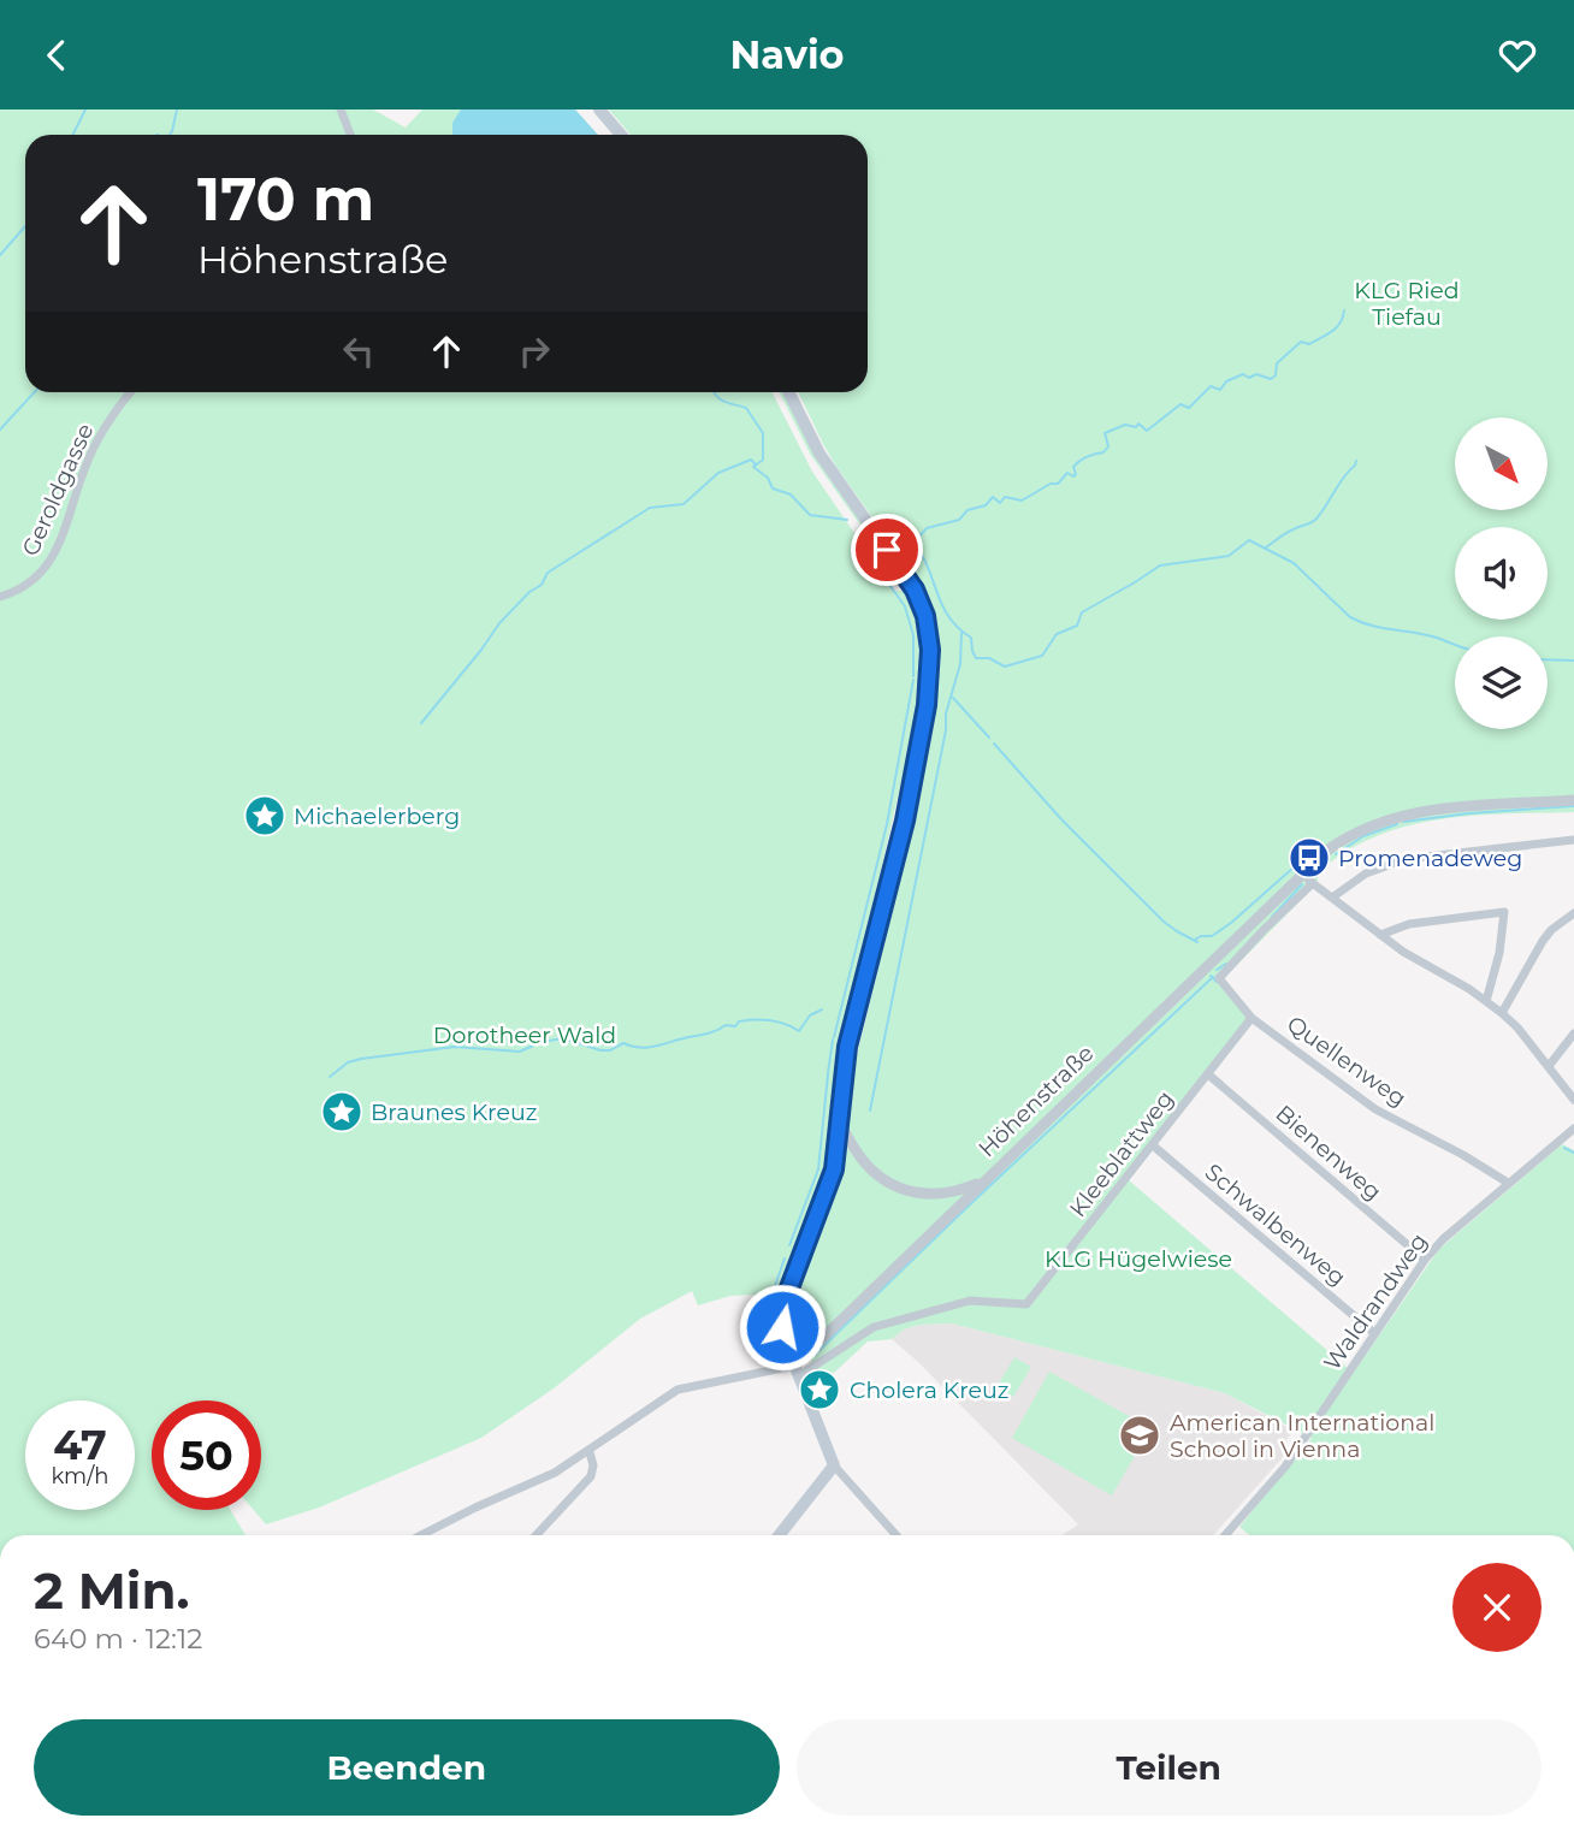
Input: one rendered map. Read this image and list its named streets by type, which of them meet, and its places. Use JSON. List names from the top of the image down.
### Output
{
  "streets": {
    "street": [
      "Geroldgasse",
      "Quellenweg",
      "Höhenstraße",
      "Bienenweg",
      "Kleeblattweg",
      "Schwalbenweg",
      "Waldrandweg"
    ]
  },
  "crossings": [
    ["Quellenweg", "Kleeblattweg"],
    ["Quellenweg", "Waldrandweg"],
    ["Bienenweg", "Kleeblattweg"],
    ["Bienenweg", "Waldrandweg"],
    ["Kleeblattweg", "Schwalbenweg"],
    ["Schwalbenweg", "Waldrandweg"]
  ],
  "parks": ["KLG Ried Tiefau", "Dorotheer Wald", "KLG Hügelwiese"],
  "places": {
    "place": ["Michaelerberg", "Braunes Kreuz", "Cholera Kreuz"],
    "bus stop": ["Promenadeweg"],
    "school or university": ["American International School in Vienna"]
  },
  "north": "bottom right",
  "page": {
    "header": "Navio",
    "turn": ["170 m", "Höhenstraße"],
    "speed": "47 km/h",
    "limit": "50",
    "heading": ["2 Min.", "640 m · 12:12"],
    "buttons": ["Beenden", "Teilen"]
  }
}
